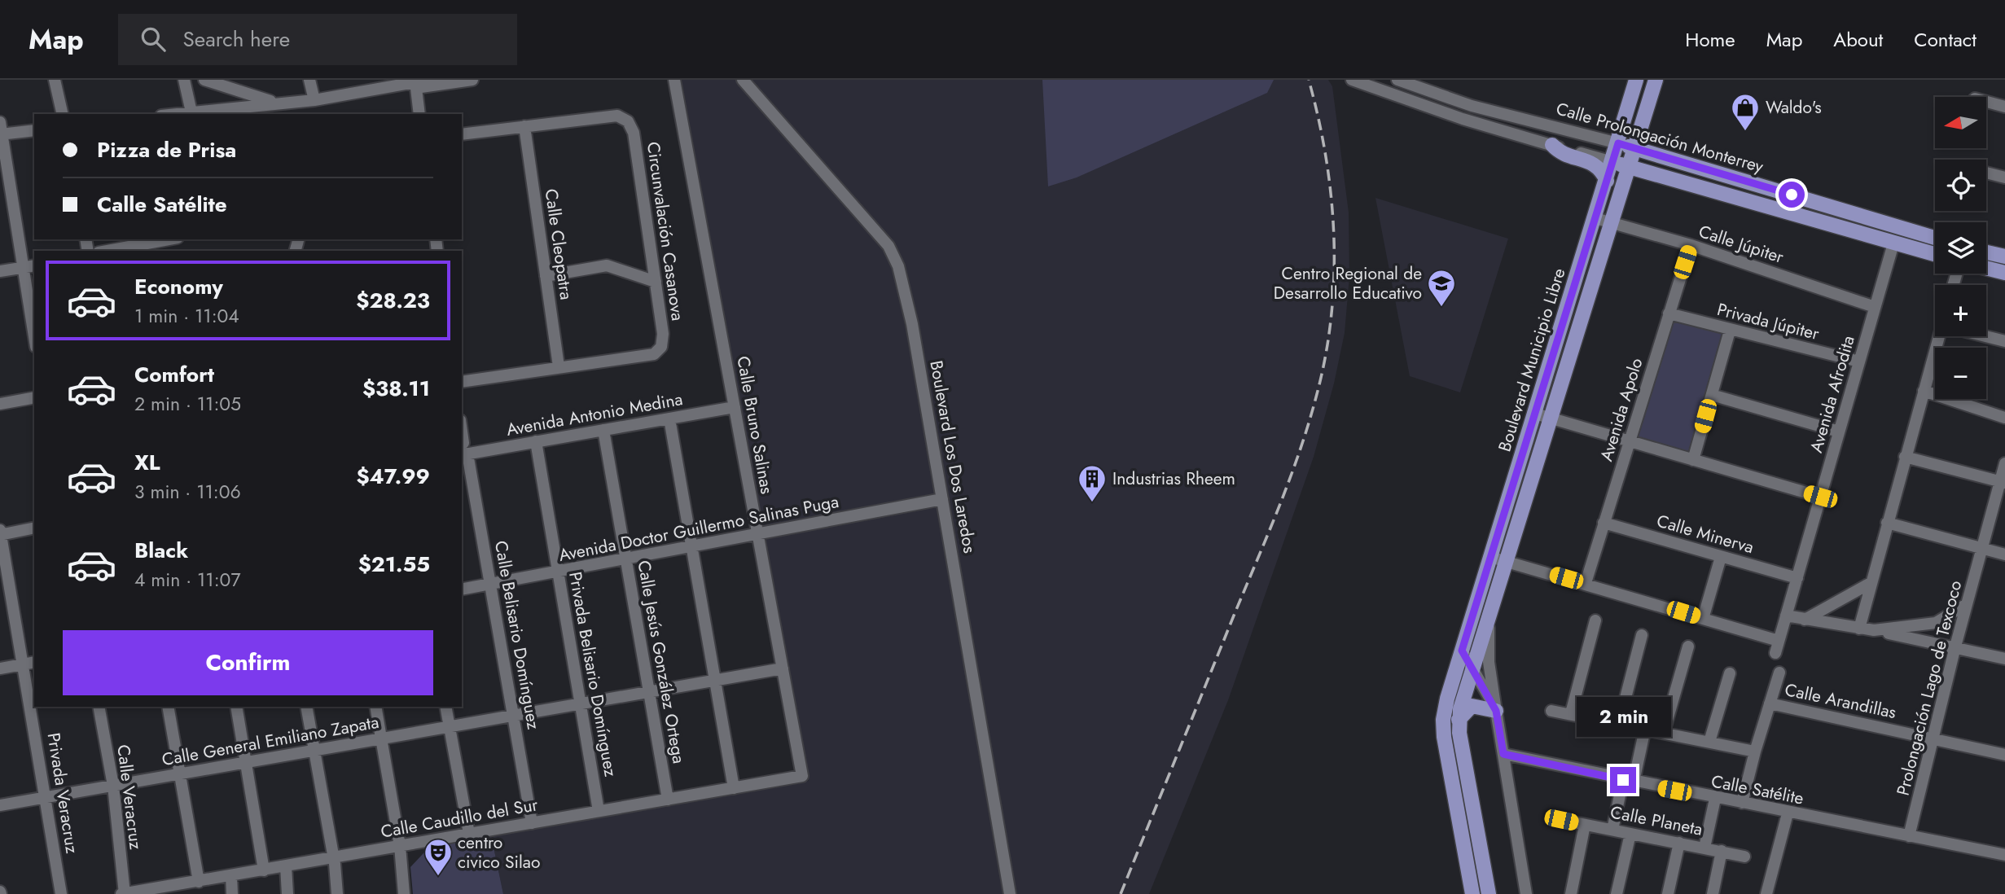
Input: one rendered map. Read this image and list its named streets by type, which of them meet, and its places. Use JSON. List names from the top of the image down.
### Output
{
  "streets": {
    "main road": ["Calle Prolongación Monterrey", "Boulevard Municipio Libre"],
    "street": [
      "Circunvalación Casanova",
      "Calle Cleopatra",
      "Calle Júpiter",
      "Privada Júpiter",
      "Avenida Afrodita",
      "Avenida Apolo",
      "Avenida Antonio Medina",
      "Calle Bruno Salinas",
      "Boulevard Los Dos Laredos",
      "Avenida Doctor Guillermo Salinas Puga",
      "Calle Minerva",
      "Calle Belisario Domínguez",
      "Calle Jesús González Ortega",
      "Privada Belisario Domínguez",
      "Prolongación Lago de Texcoco",
      "Calle Arandillas",
      "Calle General Emiliano Zapata",
      "Calle Satélite",
      "Privada Veracruz",
      "Calle Veracruz",
      "Calle Caudillo del Sur",
      "Calle Planeta"
    ]
  },
  "crossings": [
    ["Calle Prolongación Monterrey", "Boulevard Municipio Libre"],
    ["Circunvalación Casanova", "Calle Cleopatra"],
    ["Calle Júpiter", "Boulevard Municipio Libre"],
    ["Calle Júpiter", "Avenida Afrodita"],
    ["Calle Júpiter", "Avenida Apolo"],
    ["Privada Júpiter", "Avenida Afrodita"],
    ["Privada Júpiter", "Avenida Apolo"],
    ["Avenida Afrodita", "Calle Minerva"],
    ["Avenida Apolo", "Calle Minerva"],
    ["Avenida Antonio Medina", "Calle Bruno Salinas"],
    ["Avenida Antonio Medina", "Calle Belisario Domínguez"],
    ["Avenida Antonio Medina", "Calle Jesús González Ortega"],
    ["Avenida Antonio Medina", "Privada Belisario Domínguez"],
    ["Calle Bruno Salinas", "Avenida Doctor Guillermo Salinas Puga"],
    ["Calle Bruno Salinas", "Calle General Emiliano Zapata"],
    ["Calle Bruno Salinas", "Calle Caudillo del Sur"],
    ["Boulevard Los Dos Laredos", "Avenida Doctor Guillermo Salinas Puga"],
    ["Avenida Doctor Guillermo Salinas Puga", "Calle Belisario Domínguez"],
    ["Avenida Doctor Guillermo Salinas Puga", "Calle Jesús González Ortega"],
    ["Avenida Doctor Guillermo Salinas Puga", "Privada Belisario Domínguez"],
    ["Calle Belisario Domínguez", "Calle General Emiliano Zapata"],
    ["Calle Belisario Domínguez", "Calle Caudillo del Sur"],
    ["Calle Jesús González Ortega", "Calle General Emiliano Zapata"],
    ["Calle Jesús González Ortega", "Calle Caudillo del Sur"],
    ["Privada Belisario Domínguez", "Calle General Emiliano Zapata"],
    ["Privada Belisario Domínguez", "Calle Caudillo del Sur"],
    ["Prolongación Lago de Texcoco", "Calle Arandillas"],
    ["Prolongación Lago de Texcoco", "Calle Satélite"],
    ["Calle General Emiliano Zapata", "Privada Veracruz"],
    ["Calle General Emiliano Zapata", "Calle Veracruz"],
    ["Calle Veracruz", "Calle Caudillo del Sur"]
  ],
  "places": {
    "shop": ["Waldo's"],
    "school or university": ["Centro Regional de Desarrollo Educativo"],
    "building": ["Industrias Rheem"],
    "theatre": ["centro civico Silao"]
  },
  "north": "left",
  "page": {
    "header": "Map",
    "search": "Search here",
    "nav": [
      "Home",
      "Map",
      "About",
      "Contact"
    ],
    "map_buttons": ["+", "−"],
    "banner": ["Pizza de Prisa", "Calle Satélite"],
    "list": [
      {
        "name": "Economy",
        "note": "1 min · 11:04",
        "value": "$28.23"
      },
      {
        "name": "Comfort",
        "note": "2 min · 11:05",
        "value": "$38.11"
      },
      {
        "name": "XL",
        "note": "3 min · 11:06",
        "value": "$47.99"
      },
      {
        "name": "Black",
        "note": "4 min · 11:07",
        "value": "$21.55"
      }
    ],
    "buttons": "Confirm",
    "bubble": "2 min"
  }
}
